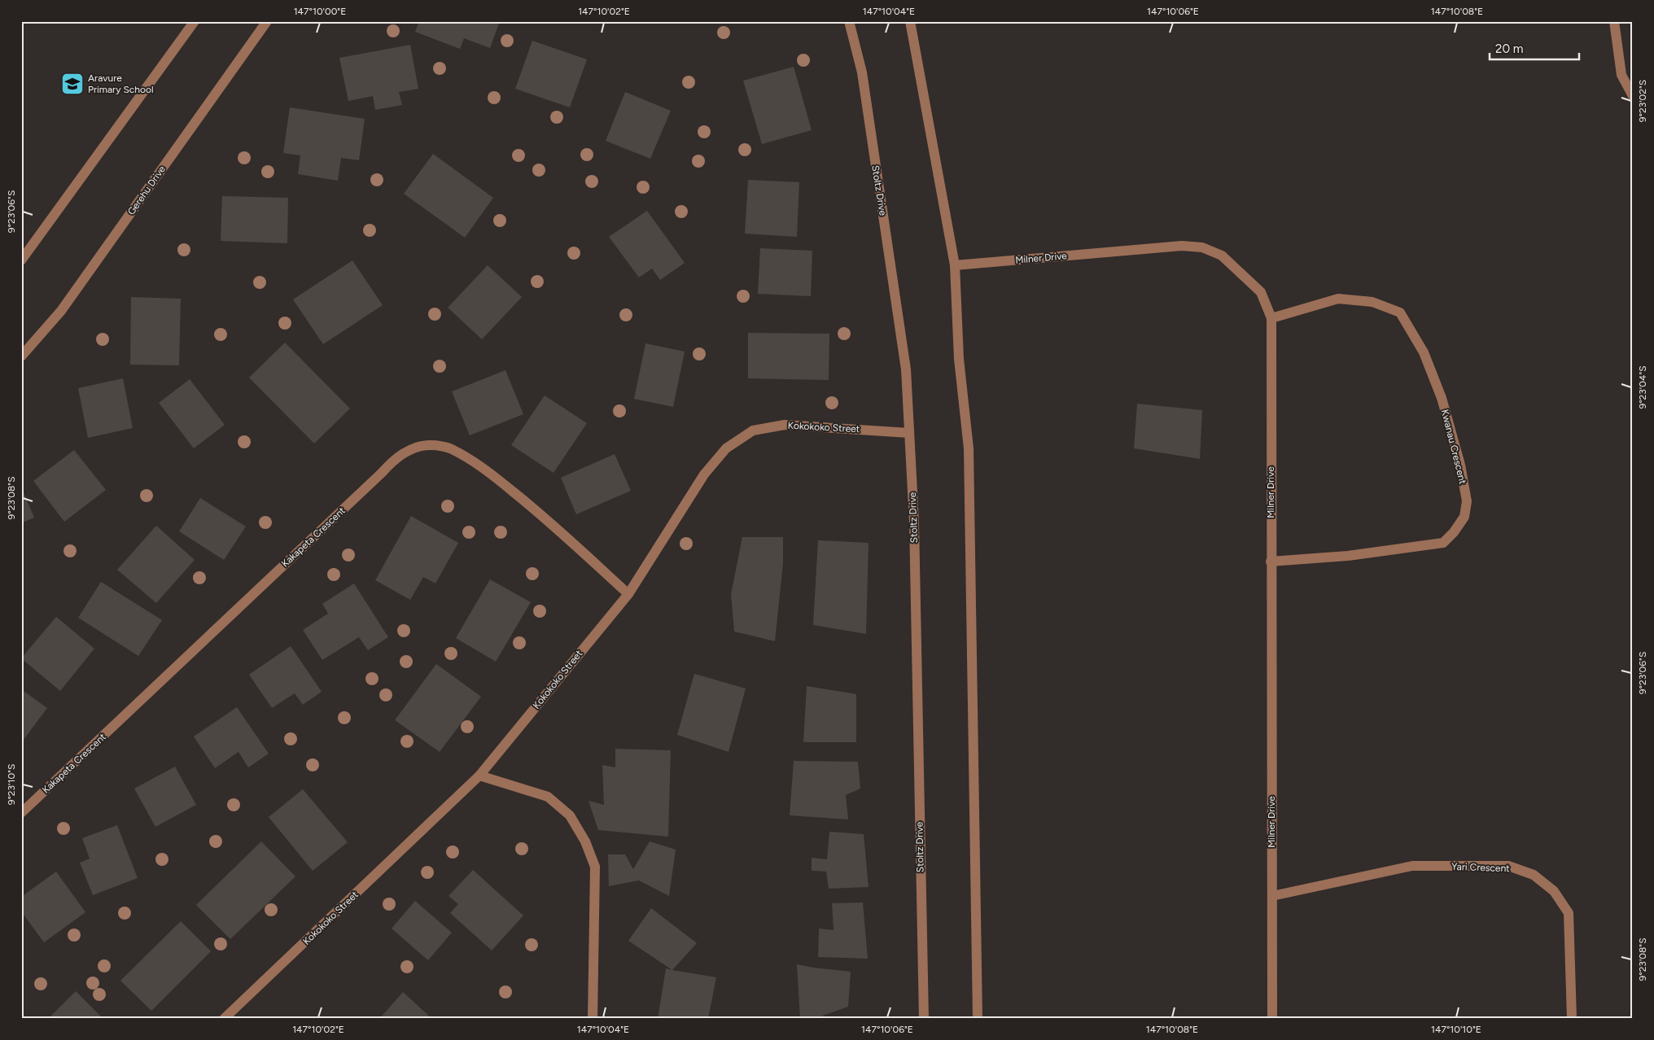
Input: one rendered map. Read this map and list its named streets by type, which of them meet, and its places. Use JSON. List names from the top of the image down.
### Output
{
  "streets": {
    "street": [
      "Gerehu Drive",
      "Stoltz Drive",
      "Milner Drive",
      "Kokokoko Street",
      "Kwanau Crescent",
      "Kakapeta Crescent",
      "Yari Crescent"
    ]
  },
  "crossings": [
    ["Stoltz Drive", "Kokokoko Street"],
    ["Milner Drive", "Kwanau Crescent"],
    ["Milner Drive", "Yari Crescent"],
    ["Kokokoko Street", "Kakapeta Crescent"]
  ],
  "places": {
    "school or university": ["Aravure Primary School"]
  },
  "scale_bar": "20 m",
  "coordinates": [
    "147°10'00\"E",
    "147°10'02\"E",
    "147°10'04\"E",
    "147°10'06\"E",
    "147°10'08\"E",
    "9°23'02\"S",
    "9°23'06\"S",
    "9°23'04\"S",
    "9°23'08\"S",
    "9°23'10\"S",
    "147°10'10\"E"
  ]
}
